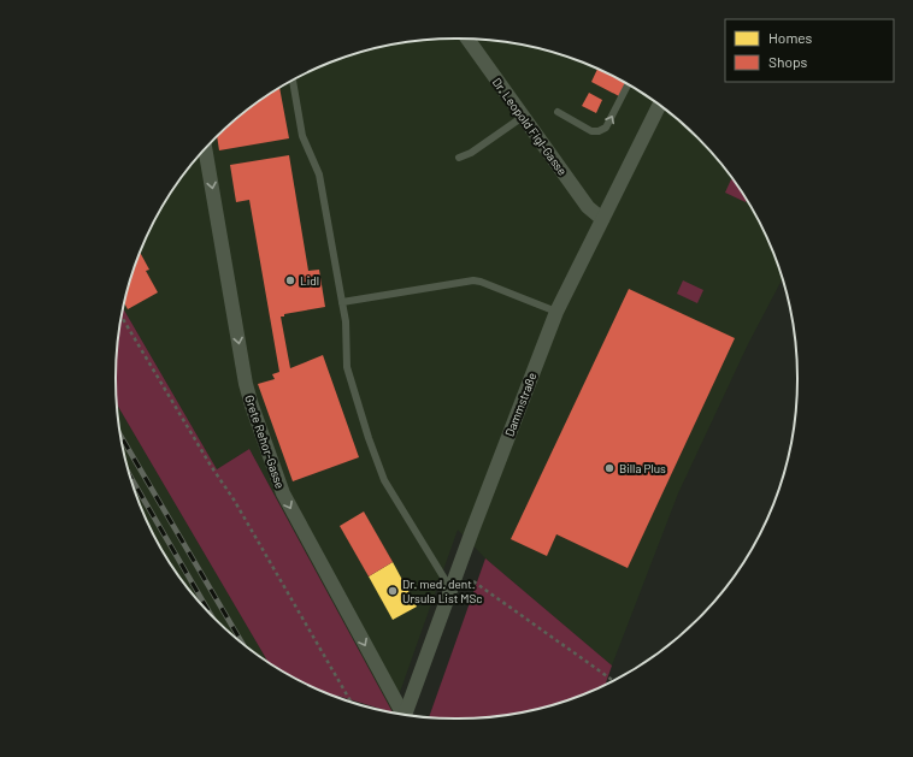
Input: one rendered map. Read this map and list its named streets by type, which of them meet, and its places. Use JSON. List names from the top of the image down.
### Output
{
  "streets": {
    "street": ["Dr. Leopold Figl-Gasse", "Dammstraße", "Grete Rehor-Gasse"]
  },
  "crossings": [
    ["Dr. Leopold Figl-Gasse", "Dammstraße"]
  ],
  "one_way": ["Grete Rehor-Gasse"],
  "places": ["Lidl", "Billa Plus", "Dr. med. dent. Ursula List MSc"],
  "legend": ["Homes", "Shops"]
}
